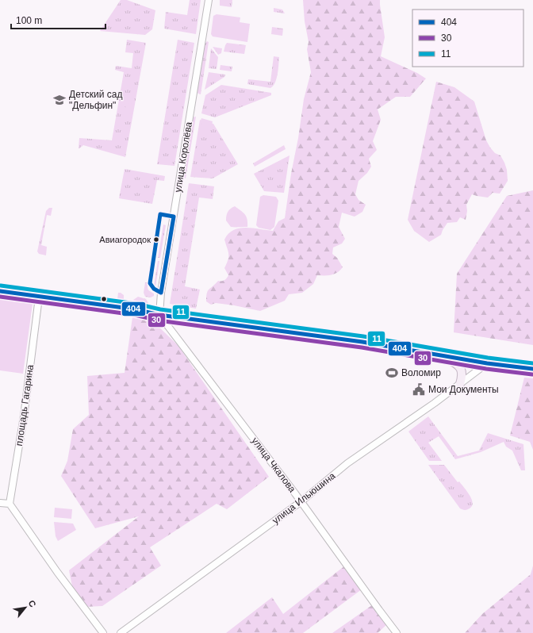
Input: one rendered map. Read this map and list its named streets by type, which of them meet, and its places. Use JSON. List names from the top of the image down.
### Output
{
  "streets": {
    "street": [
      "улица Королёва",
      "площадь Гагарина",
      "улица Чкалова",
      "улица Ильюшина"
    ]
  },
  "crossings": [
    ["улица Королёва", "улица Чкалова"],
    ["улица Чкалова", "улица Ильюшина"]
  ],
  "places": {
    "school or university": ["Детский сад \"Дельфин\""],
    "other": ["Авиагородок"],
    "sports": ["Воломир"],
    "public building": ["Мои Документы"]
  },
  "lines": ["transit line 404", "transit line 11", "transit line 30"],
  "legend": ["404", "30", "11"],
  "scale_bar": "100 m",
  "north": "top right"
}
